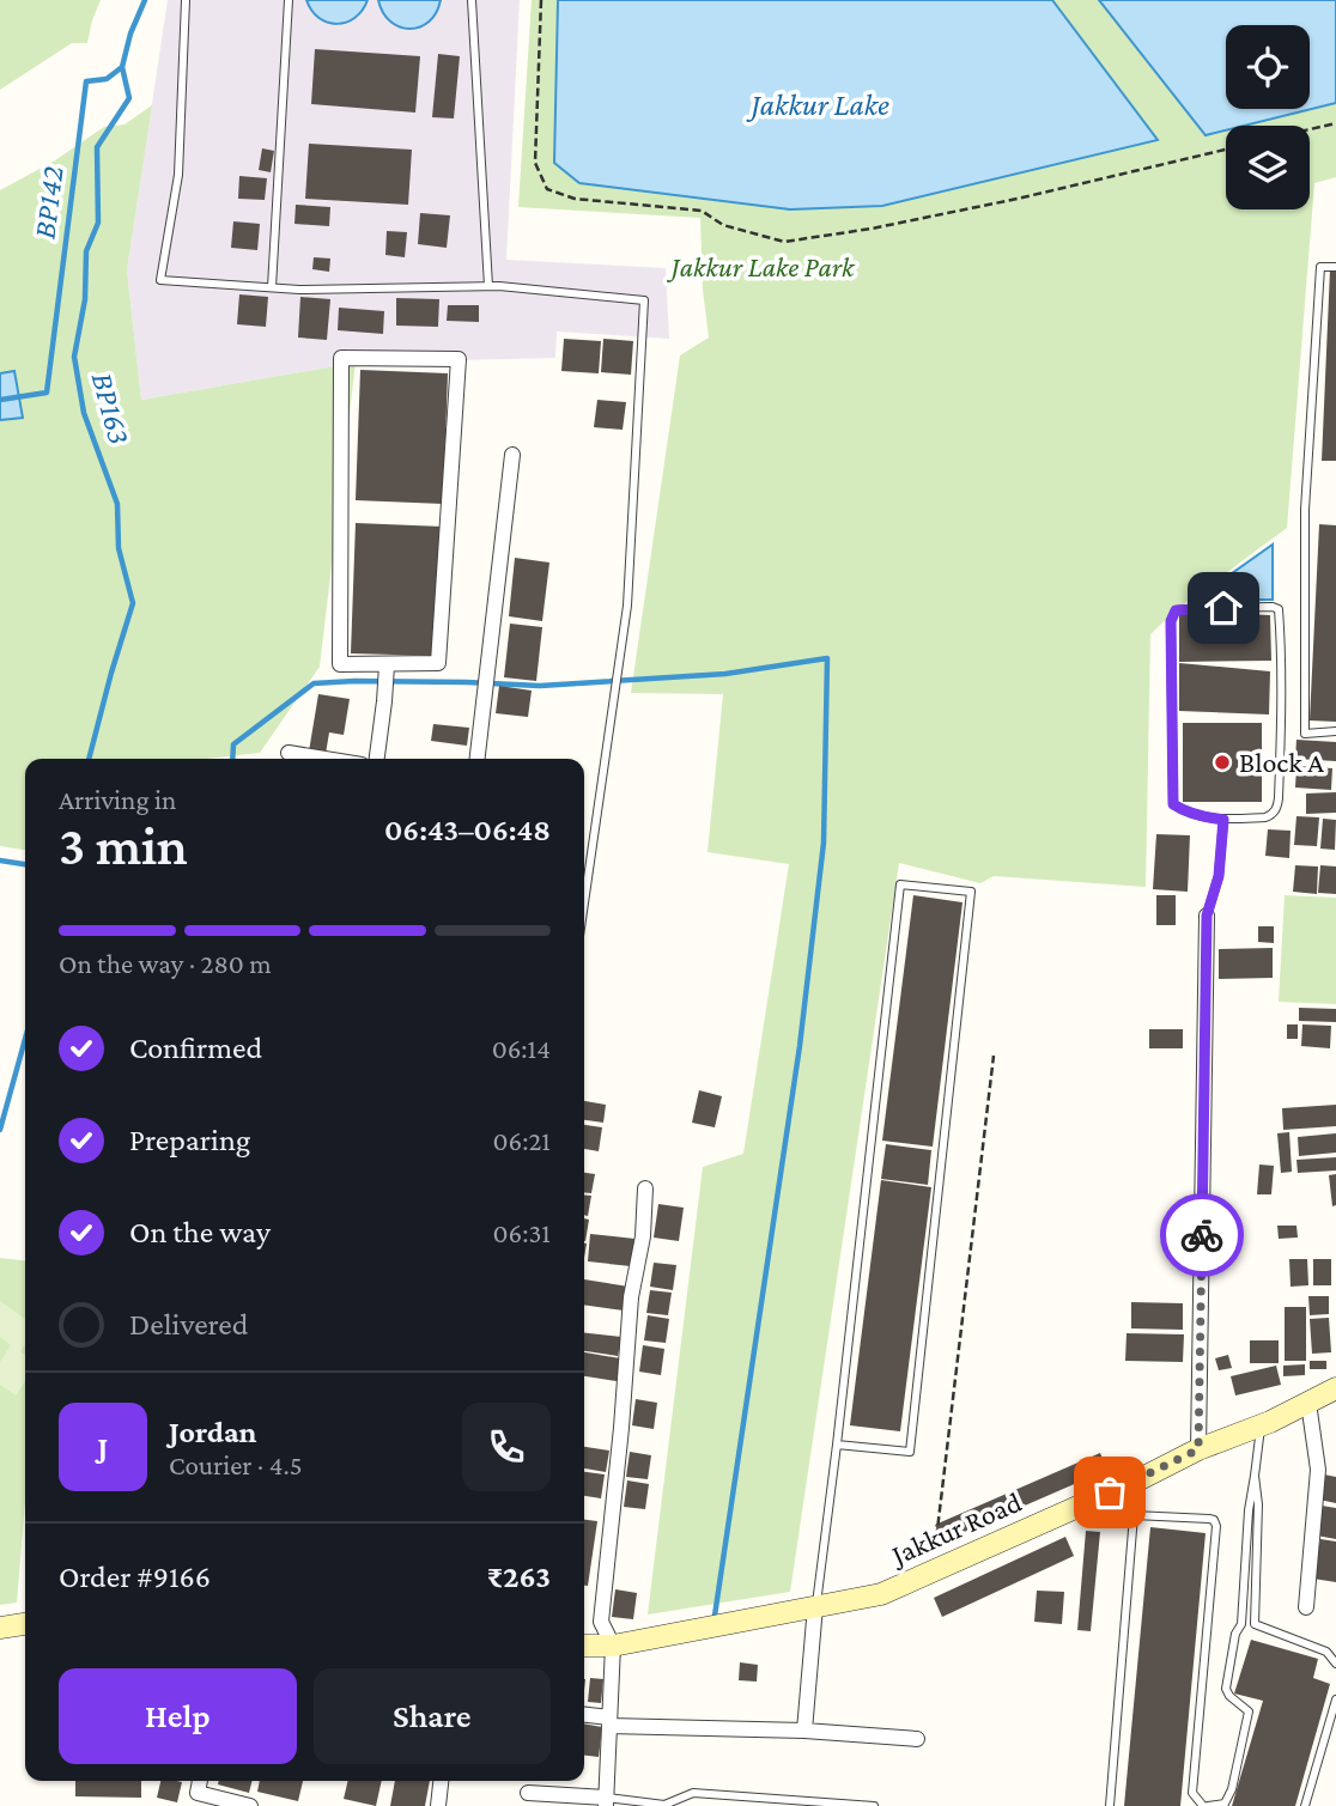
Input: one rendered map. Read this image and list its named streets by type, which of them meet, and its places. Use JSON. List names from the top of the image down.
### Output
{
  "streets": {
    "street": ["Jakkur Road"]
  },
  "water": ["Jakkur Lake", "BP142", "BP163"],
  "parks": ["Jakkur Lake Park"],
  "places": ["Block A"],
  "page": {
    "heading": ["3 min", "Arriving in", "06:43–06:48"],
    "panel": [
      "Jordan",
      "Courier · 4.5",
      "Order #9166",
      "₹263"
    ],
    "bar": "On the way · 280 m",
    "list": [
      ["Confirmed", "06:14"],
      ["Preparing", "06:21"],
      ["On the way", "06:31"],
      "Delivered"
    ],
    "round": "J",
    "buttons": ["Help", "Share"]
  }
}
